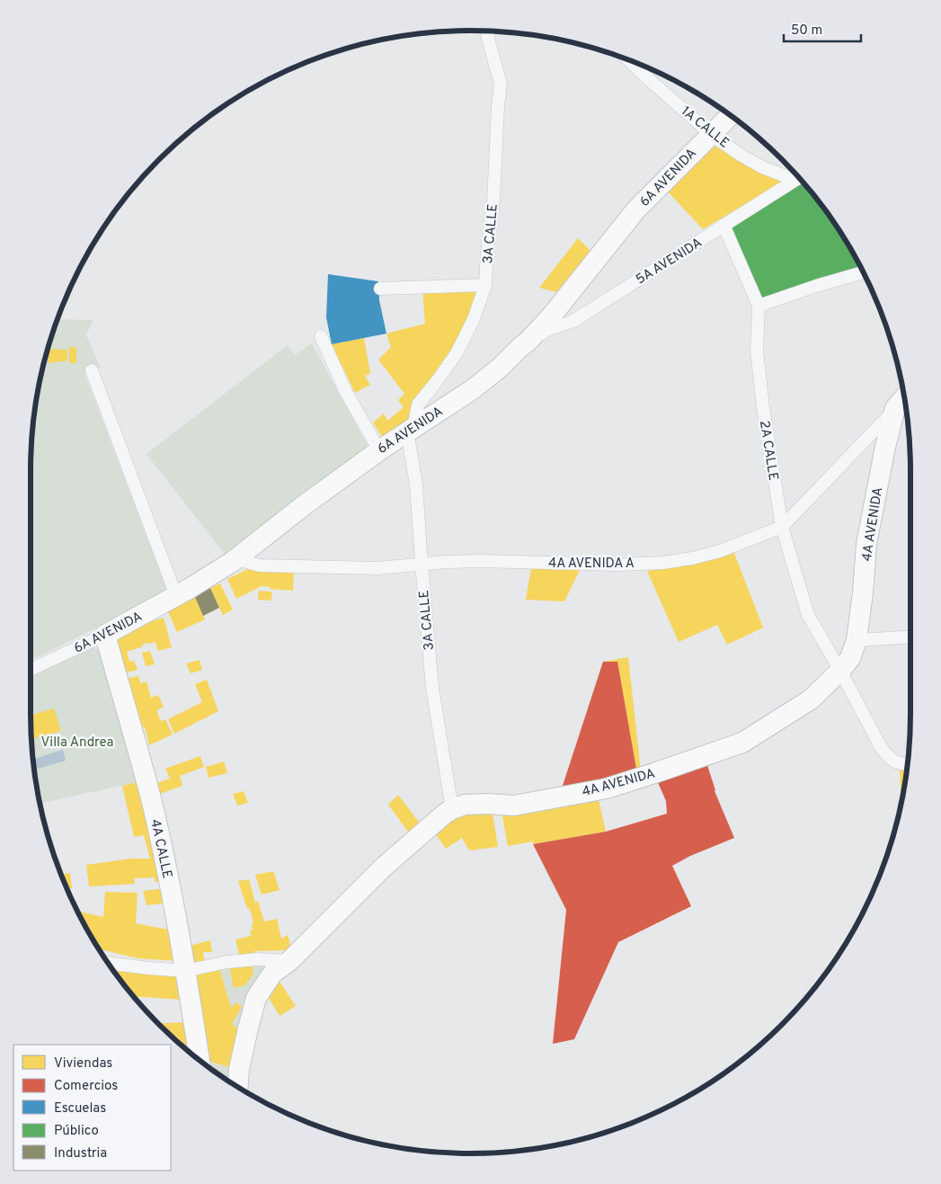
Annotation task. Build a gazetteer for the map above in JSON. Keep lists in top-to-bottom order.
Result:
{
  "streets": {
    "main road": ["6A AVENIDA", "4A AVENIDA", "4A CALLE"],
    "street": [
      "1A CALLE",
      "3A CALLE",
      "5A AVENIDA",
      "2A CALLE",
      "4A AVENIDA A"
    ]
  },
  "crossings": [
    ["1A CALLE", "6A AVENIDA"],
    ["6A AVENIDA", "3A CALLE"],
    ["6A AVENIDA", "5A AVENIDA"],
    ["6A AVENIDA", "4A AVENIDA A"],
    ["6A AVENIDA", "4A CALLE"],
    ["3A CALLE", "4A AVENIDA"],
    ["3A CALLE", "4A AVENIDA A"],
    ["5A AVENIDA", "2A CALLE"],
    ["2A CALLE", "4A AVENIDA"],
    ["2A CALLE", "4A AVENIDA A"],
    ["4A AVENIDA", "4A AVENIDA A"]
  ],
  "parks": ["Villa Andrea"],
  "legend": [
    "Viviendas",
    "Comercios",
    "Escuelas",
    "Público",
    "Industria"
  ],
  "scale_bar": "50 m"
}
